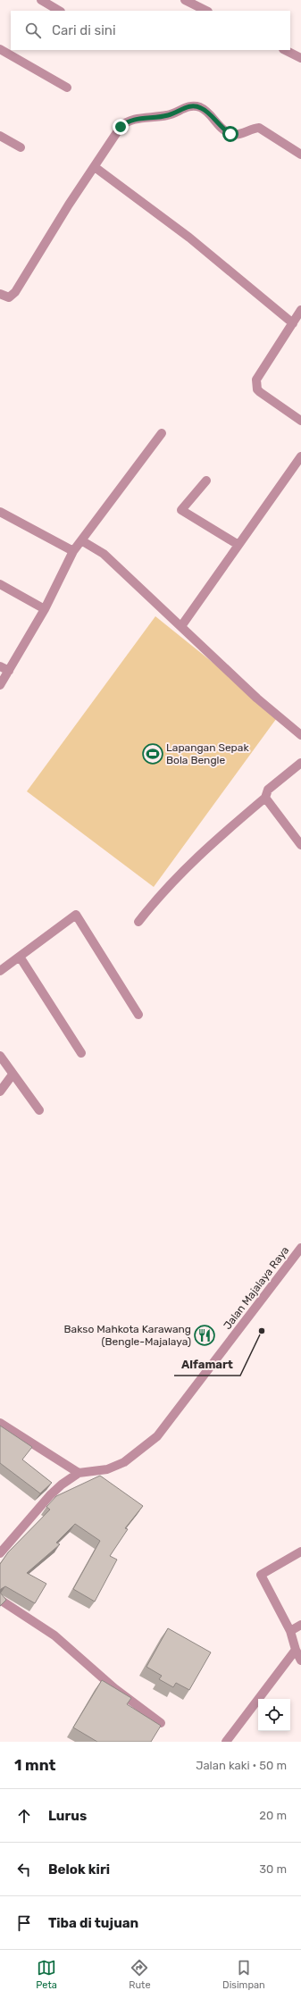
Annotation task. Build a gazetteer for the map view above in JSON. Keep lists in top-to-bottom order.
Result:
{
  "streets": {
    "street": ["Jalan Majalaya Raya"]
  },
  "places": {
    "sports": ["Lapangan Sepak Bola Bengle"],
    "other": ["Alfamart"],
    "restaurant": ["Bakso Mahkota Karawang (Bengle-Majalaya)"]
  },
  "page": {
    "search": "Cari di sini",
    "heading": ["1 mnt", "Jalan kaki · 50 m"],
    "list": [
      ["Lurus", "20 m"],
      ["Belok kiri", "30 m"],
      "Tiba di tujuan"
    ],
    "nav": ["Peta", "Rute", "Disimpan"]
  }
}
